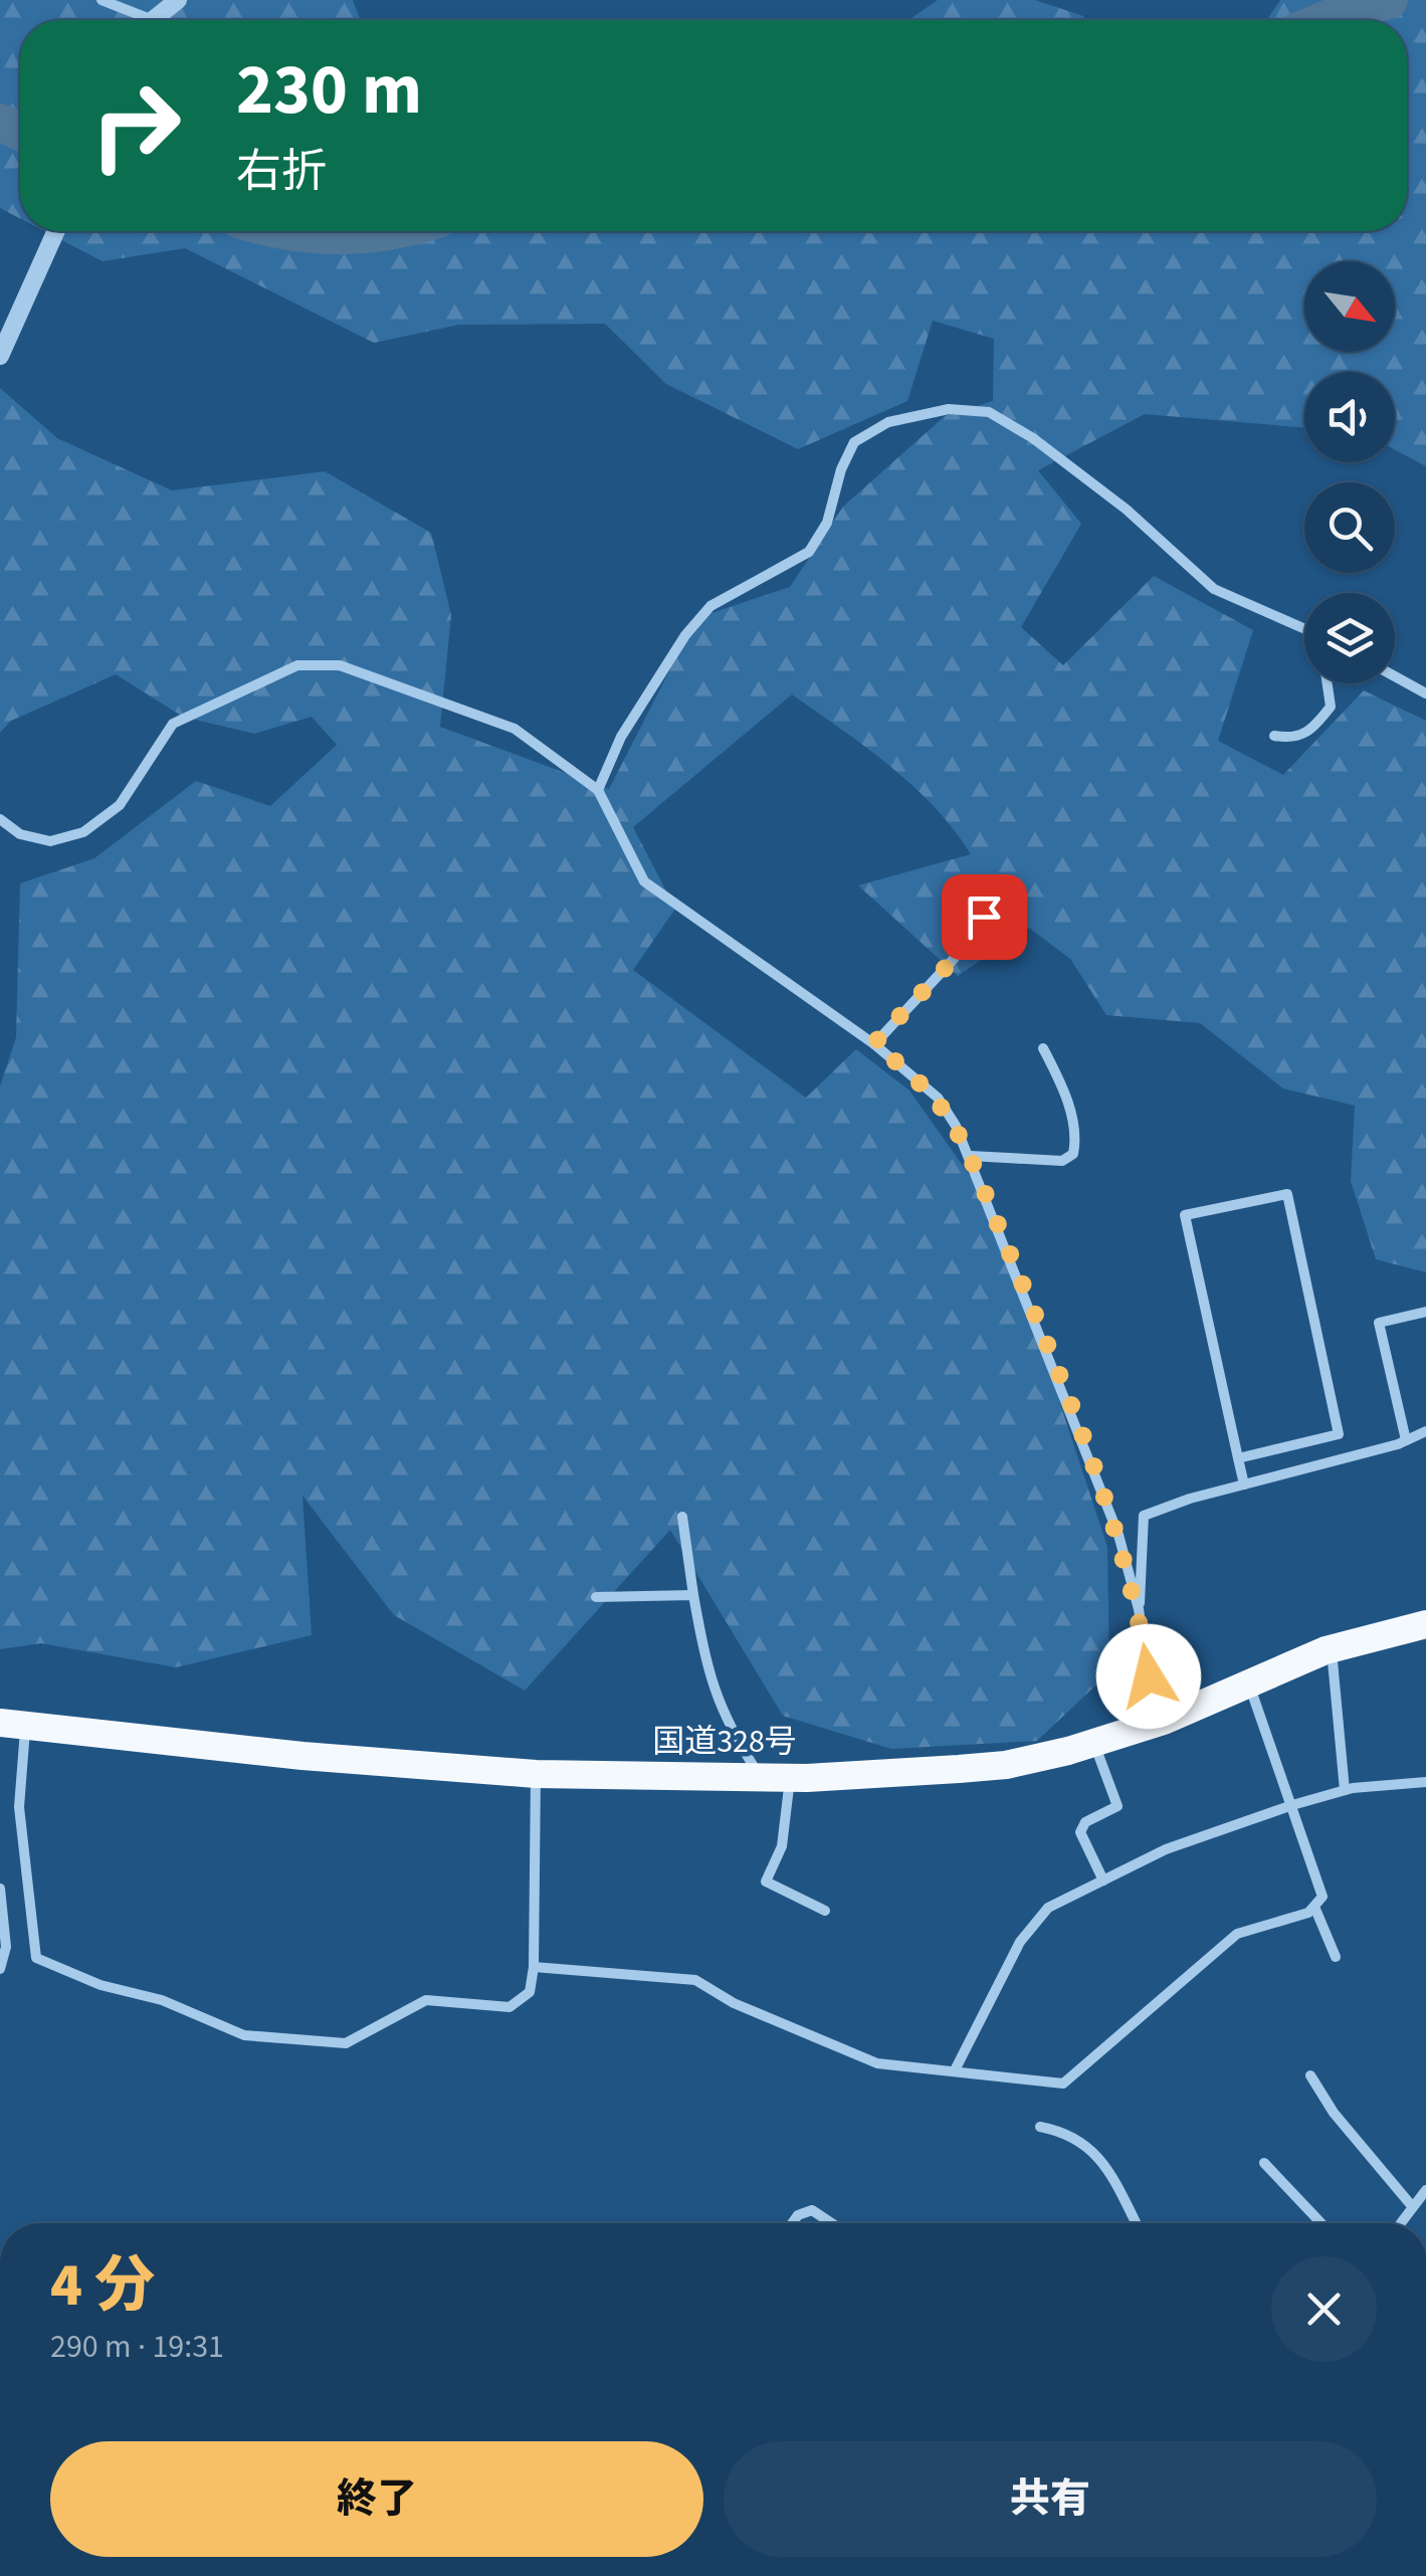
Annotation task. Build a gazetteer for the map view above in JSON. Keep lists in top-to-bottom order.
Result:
{
  "streets": {
    "highway": ["国道328号"]
  },
  "north": "bottom right",
  "page": {
    "turn": ["230 m", "右折"],
    "heading": ["4 分", "290 m · 19:31"],
    "buttons": ["終了", "共有"]
  }
}
